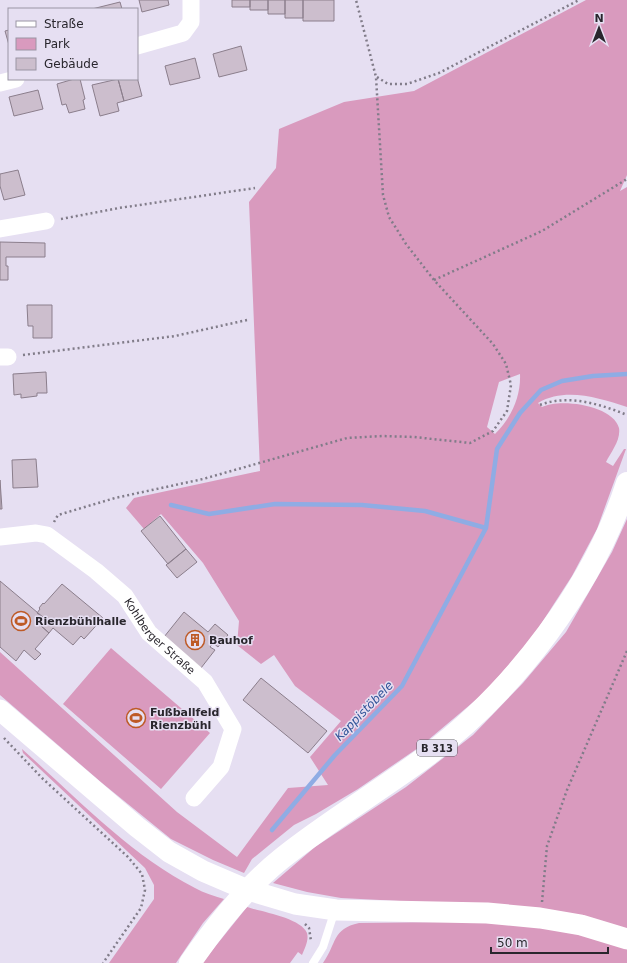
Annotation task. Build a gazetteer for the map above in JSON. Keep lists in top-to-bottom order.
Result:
{
  "streets": {
    "main road": ["B 313"],
    "street": ["Kohlberger Straße"]
  },
  "water": ["Kappistöbele"],
  "places": {
    "sports": ["Rienzbühlhalle", "Fußballfeld Rienzbühl"],
    "building": ["Bauhof"]
  },
  "legend": ["Straße", "Park", "Gebäude"],
  "scale_bar": "50 m",
  "north": "top"
}
